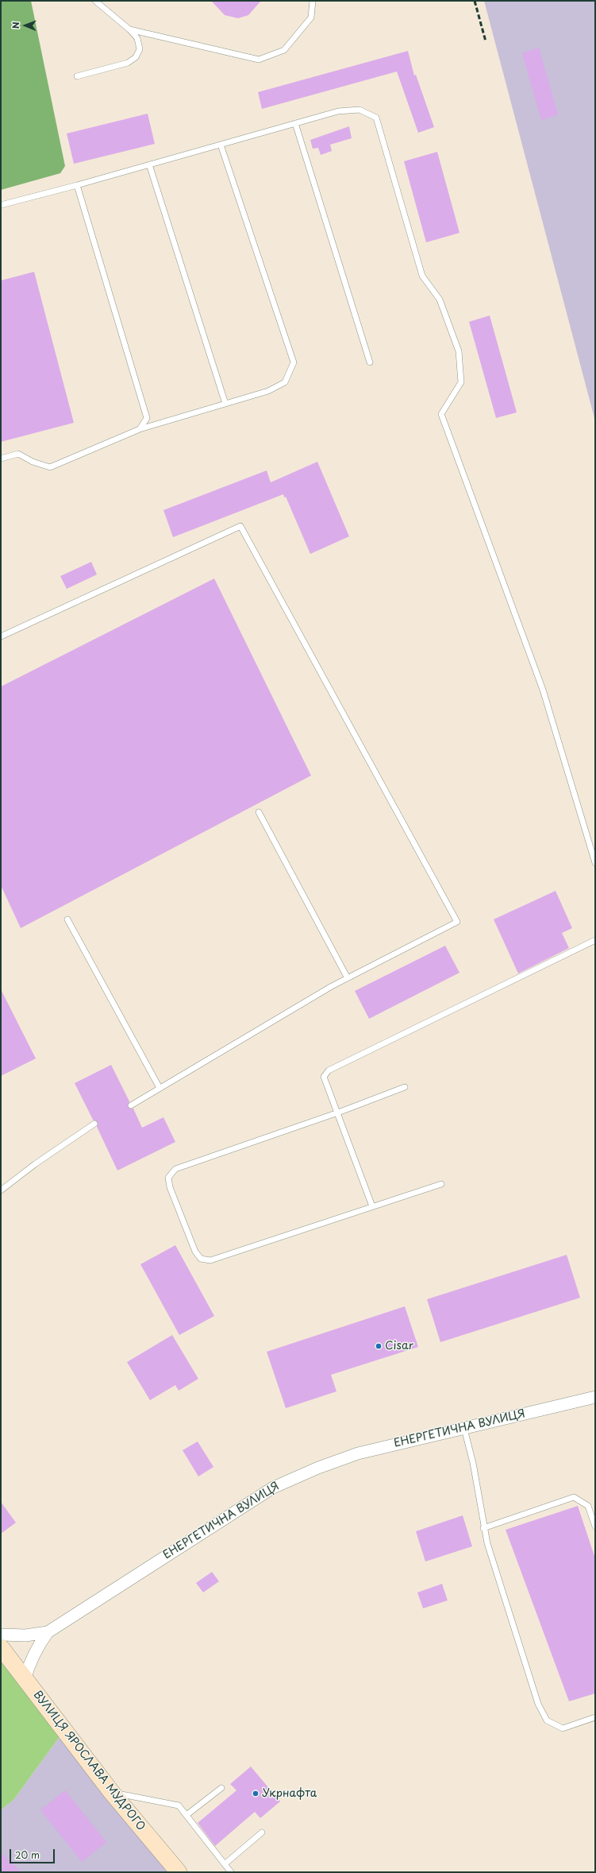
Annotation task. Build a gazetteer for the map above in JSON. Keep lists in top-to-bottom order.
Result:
{
  "streets": {
    "main road": ["ВУЛИЦЯ ЯРОСЛАВА МУДРОГО"],
    "street": ["ЕНЕРГЕТИЧНА ВУЛИЦЯ"]
  },
  "crossings": [
    ["ЕНЕРГЕТИЧНА ВУЛИЦЯ", "ВУЛИЦЯ ЯРОСЛАВА МУДРОГО"]
  ],
  "places": ["Cisar", "Укрнафта"],
  "scale_bar": "20 m",
  "north": "left"
}
